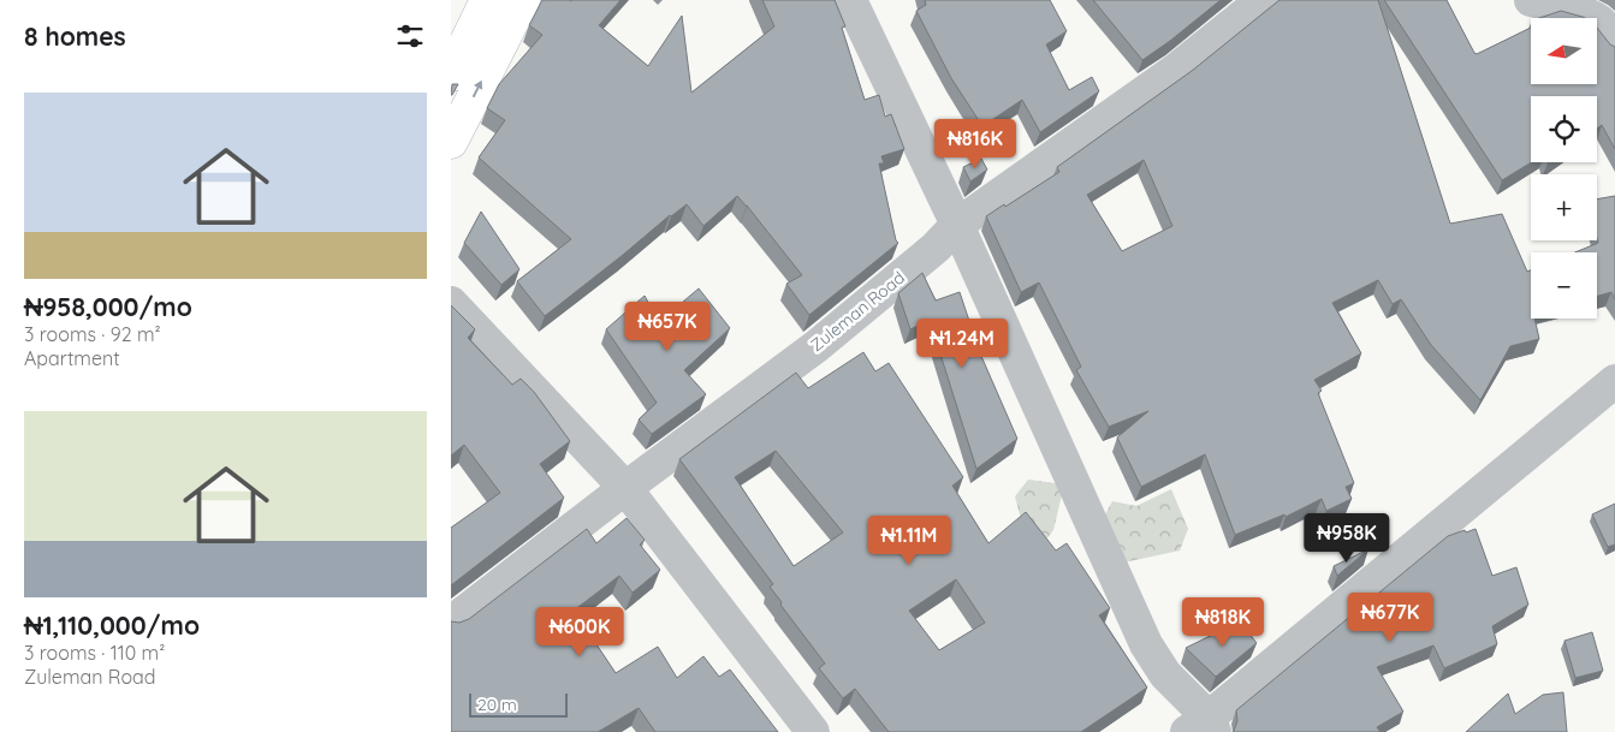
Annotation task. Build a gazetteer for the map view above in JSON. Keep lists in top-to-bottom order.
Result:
{
  "streets": {
    "street": ["Zuleman Road"]
  },
  "scale_bar": "20 m",
  "north": "left",
  "page": {
    "heading": "8 homes",
    "map_buttons": ["+", "−"],
    "list": [
      {
        "name": "₦958,000/mo",
        "note": "3 rooms · 92 m² · Apartment"
      },
      {
        "name": "₦1,110,000/mo",
        "note": "3 rooms · 110 m² · Zuleman Road"
      }
    ],
    "price": [
      "₦816K",
      "₦657K",
      "₦1.24M",
      "₦958K",
      "₦1.11M",
      "₦677K",
      "₦818K",
      "₦600K"
    ],
    "scale": "20 m"
  }
}
